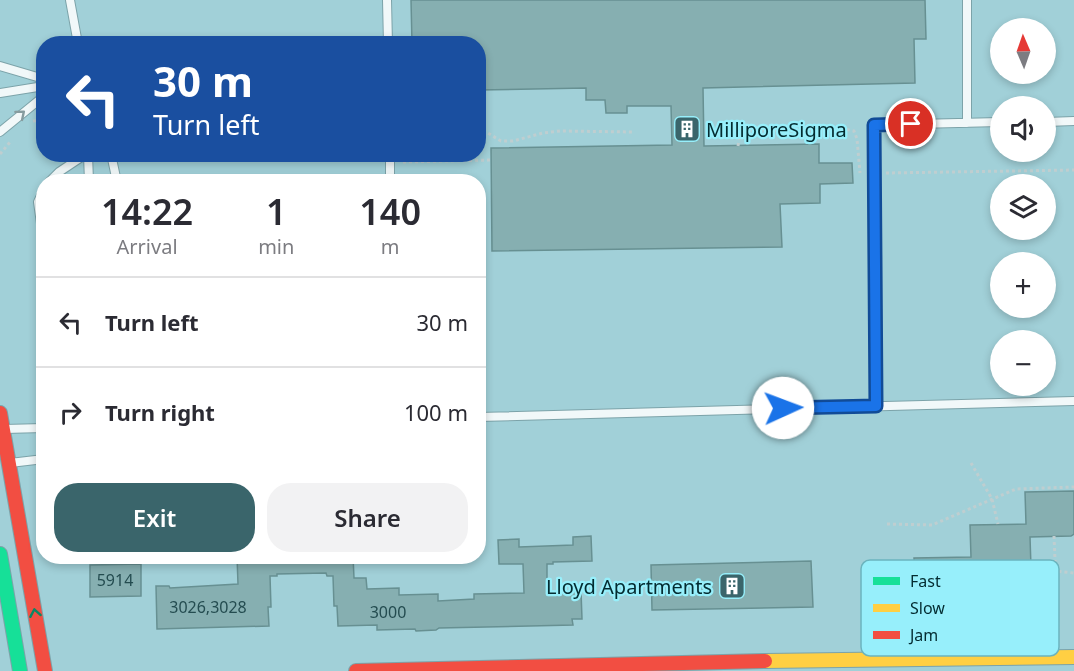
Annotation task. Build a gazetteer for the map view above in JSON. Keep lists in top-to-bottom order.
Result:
{
  "places": {
    "building": ["MilliporeSigma", "Lloyd Apartments"]
  },
  "house_numbers": ["5914", "3026,3028", "3000"],
  "legend": ["Fast", "Slow", "Jam"],
  "north": "top",
  "page": {
    "map_buttons": ["+", "−"],
    "turn": ["30 m", "Turn left"],
    "eta": [
      "14:22",
      "Arrival",
      "1",
      "min",
      "140",
      "m"
    ],
    "list": [
      {
        "name": "Turn left",
        "value": "30 m"
      },
      {
        "name": "Turn right",
        "value": "100 m"
      }
    ],
    "buttons": ["Exit", "Share"]
  }
}
